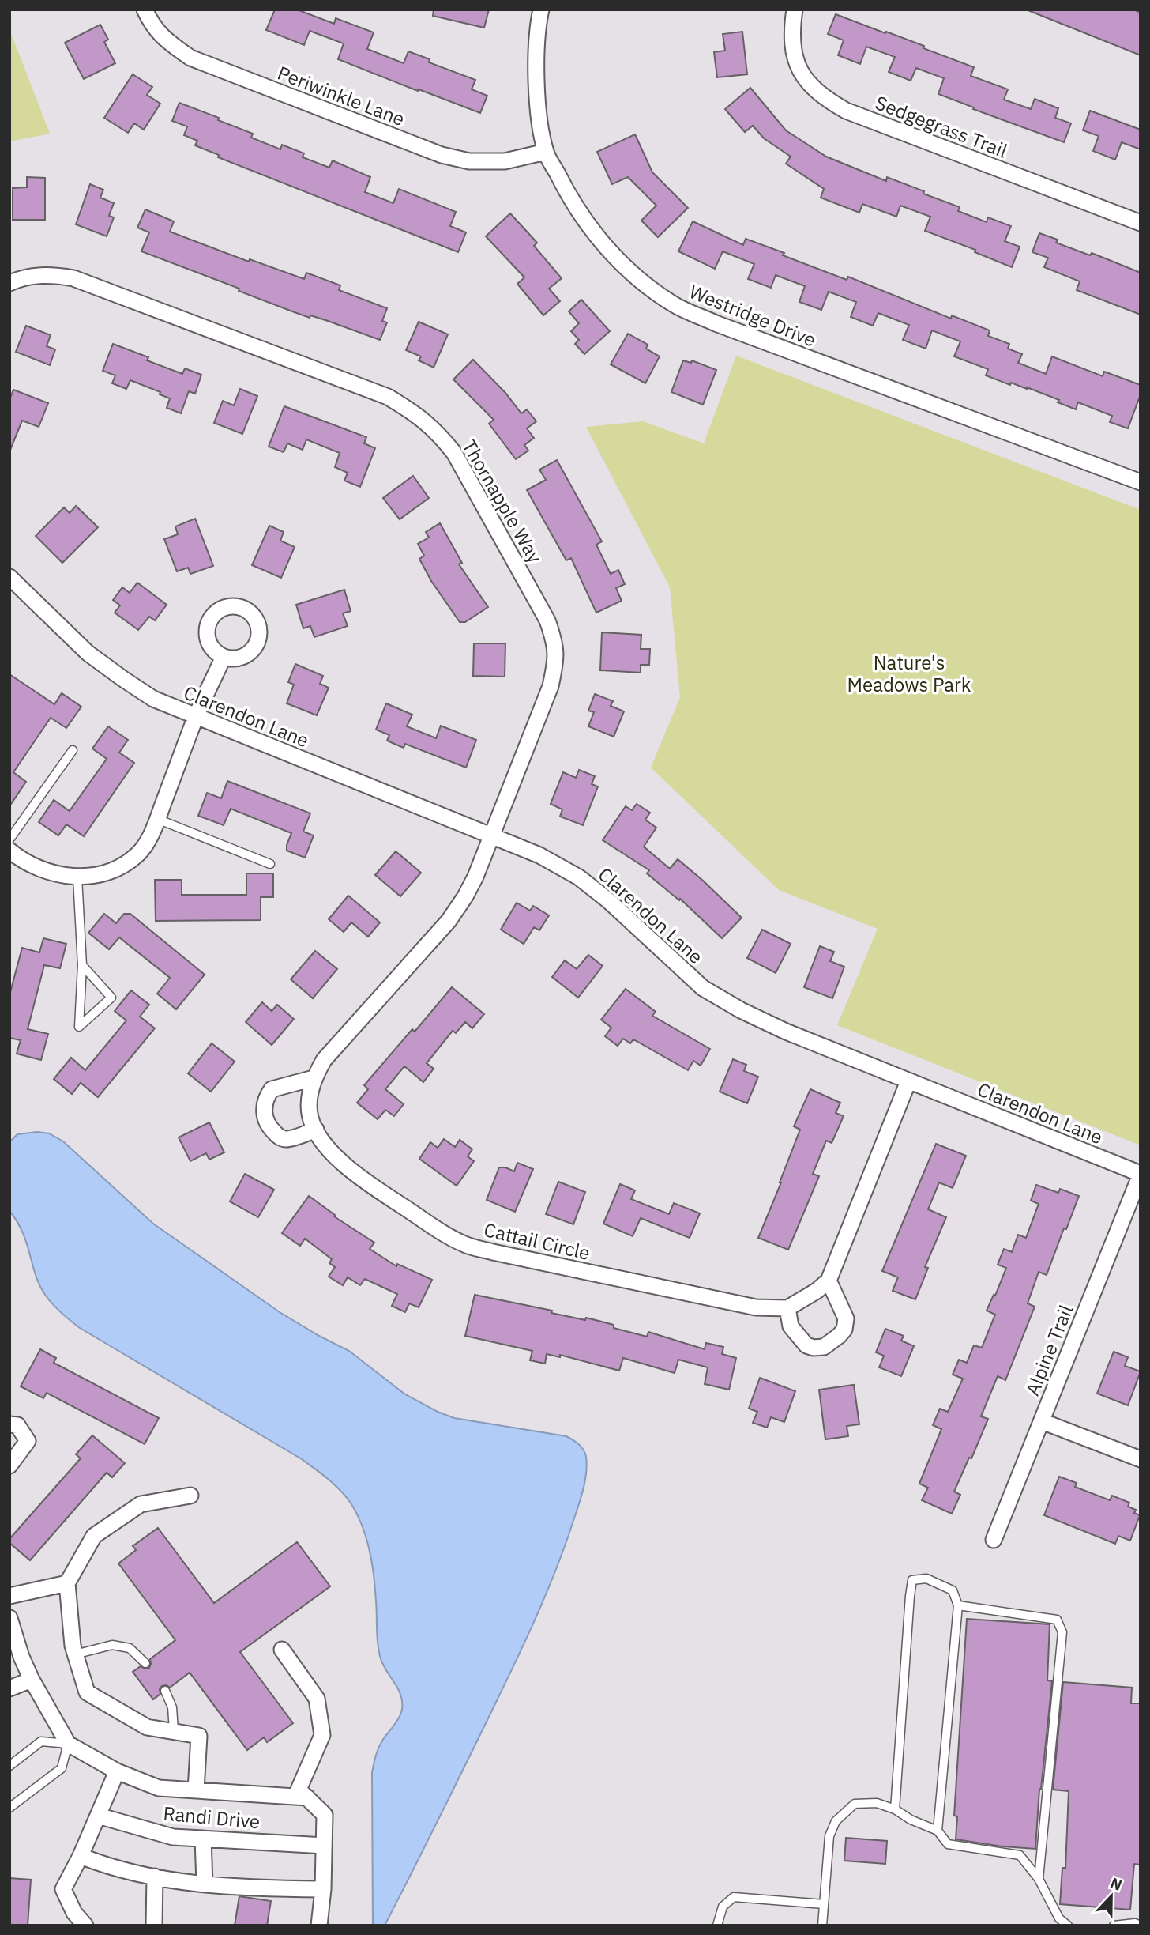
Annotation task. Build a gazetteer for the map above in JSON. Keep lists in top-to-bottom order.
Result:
{
  "streets": {
    "street": [
      "Periwinkle Lane",
      "Sedgegrass Trail",
      "Westridge Drive",
      "Thornapple Way",
      "Clarendon Lane",
      "Cattail Circle",
      "Alpine Trail",
      "Randi Drive"
    ]
  },
  "crossings": [
    ["Periwinkle Lane", "Westridge Drive"],
    ["Thornapple Way", "Clarendon Lane"],
    ["Thornapple Way", "Cattail Circle"],
    ["Clarendon Lane", "Cattail Circle"],
    ["Clarendon Lane", "Alpine Trail"]
  ],
  "parks": ["Nature's Meadows Park"],
  "north": "top"
}
